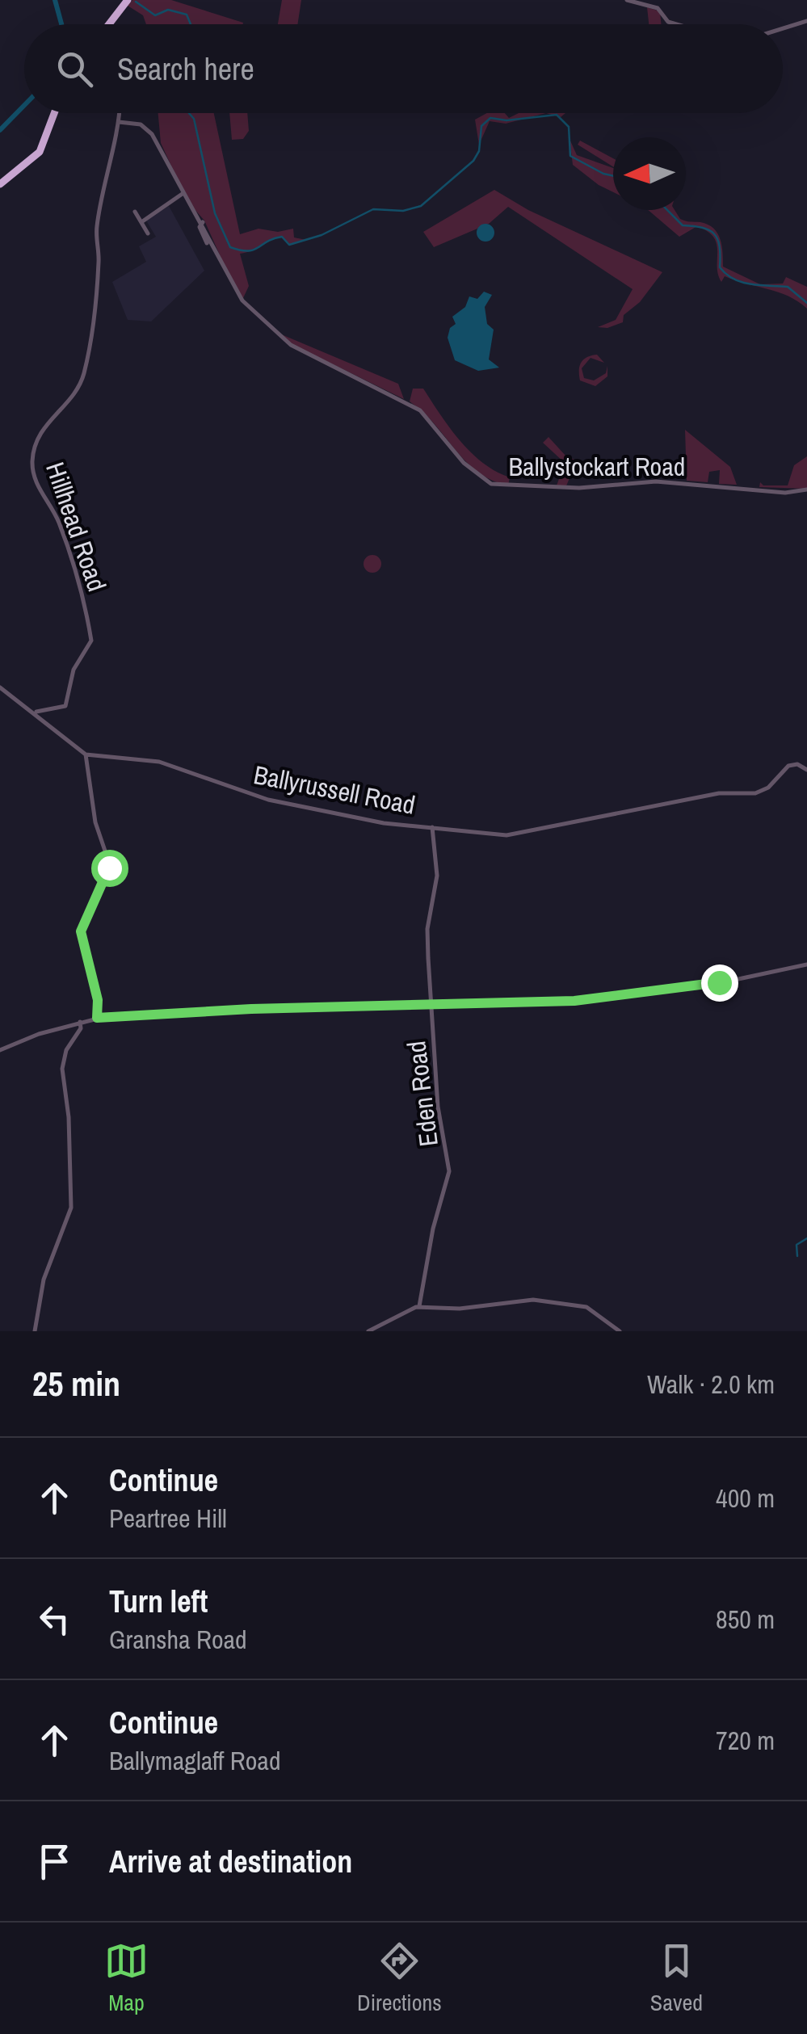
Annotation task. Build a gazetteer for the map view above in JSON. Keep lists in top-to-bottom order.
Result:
{
  "streets": {
    "street": [
      "Ballystockart Road",
      "Hillhead Road",
      "Ballyrussell Road",
      "Eden Road"
    ]
  },
  "crossings": [
    ["Ballystockart Road", "Hillhead Road"],
    ["Ballyrussell Road", "Eden Road"]
  ],
  "north": "left",
  "page": {
    "search": "Search here",
    "heading": ["25 min", "Walk · 2.0 km"],
    "list": [
      ["Continue", "Peartree Hill", "400 m"],
      ["Turn left", "Gransha Road", "850 m"],
      ["Continue", "Ballymaglaff Road", "720 m"],
      "Arrive at destination"
    ],
    "nav": ["Map", "Directions", "Saved"]
  }
}
